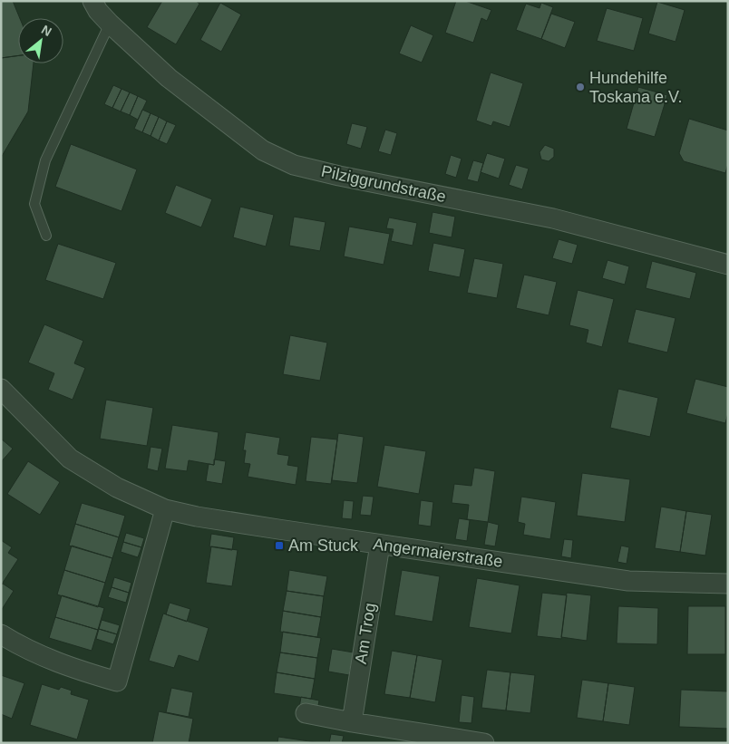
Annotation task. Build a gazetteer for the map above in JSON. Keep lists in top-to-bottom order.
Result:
{
  "streets": {
    "street": ["Pilziggrundstraße", "Angermaierstraße", "Am Trog"]
  },
  "crossings": [
    ["Angermaierstraße", "Am Trog"]
  ],
  "places": {
    "other": ["Hundehilfe Toskana e.V."],
    "transit": ["Am Stuck"]
  },
  "north": "top right"
}
